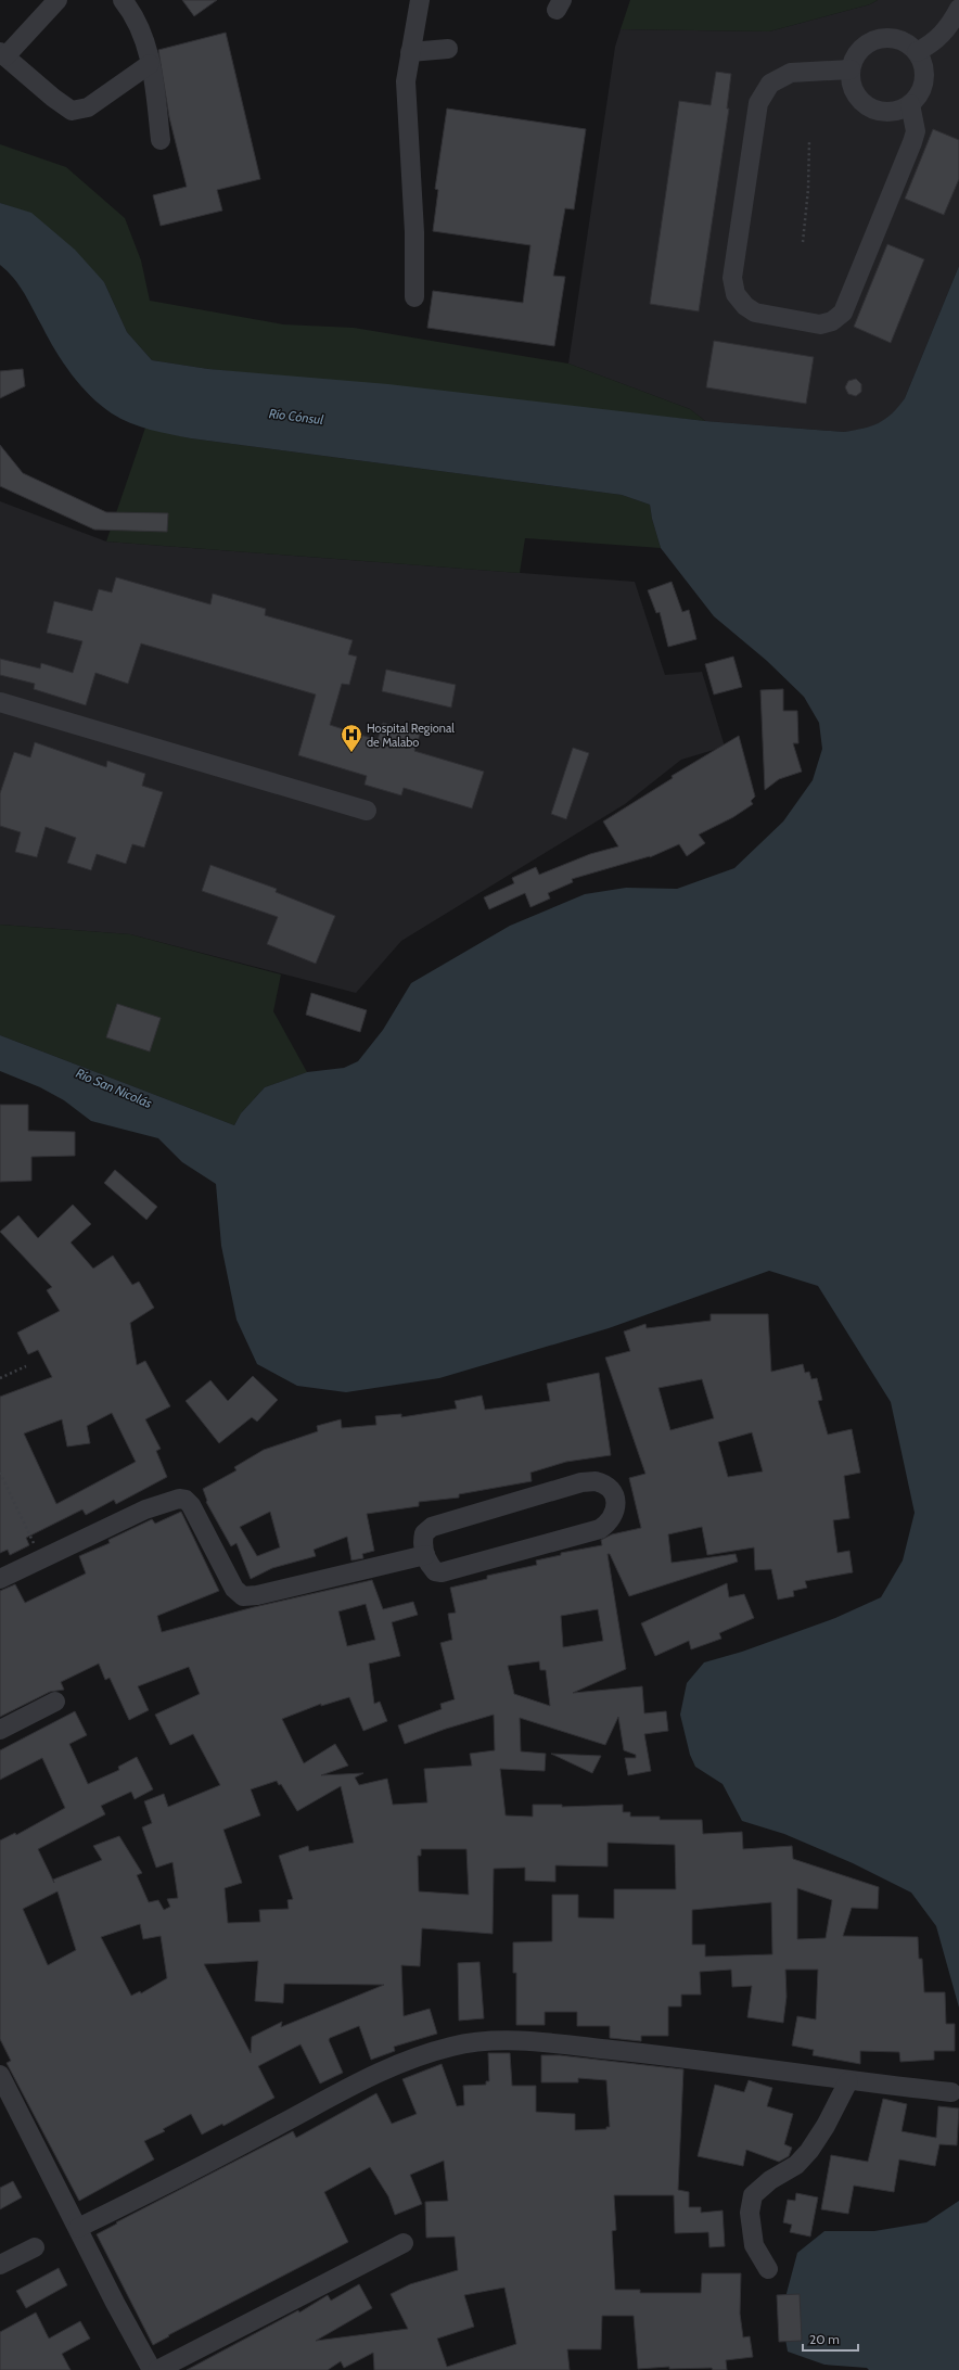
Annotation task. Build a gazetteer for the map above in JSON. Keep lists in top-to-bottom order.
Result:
{
  "water": ["Río Cónsul", "Río San Nicolás"],
  "places": {
    "hospital": ["Hospital Regional de Malabo"]
  },
  "scale_bar": "20 m"
}
